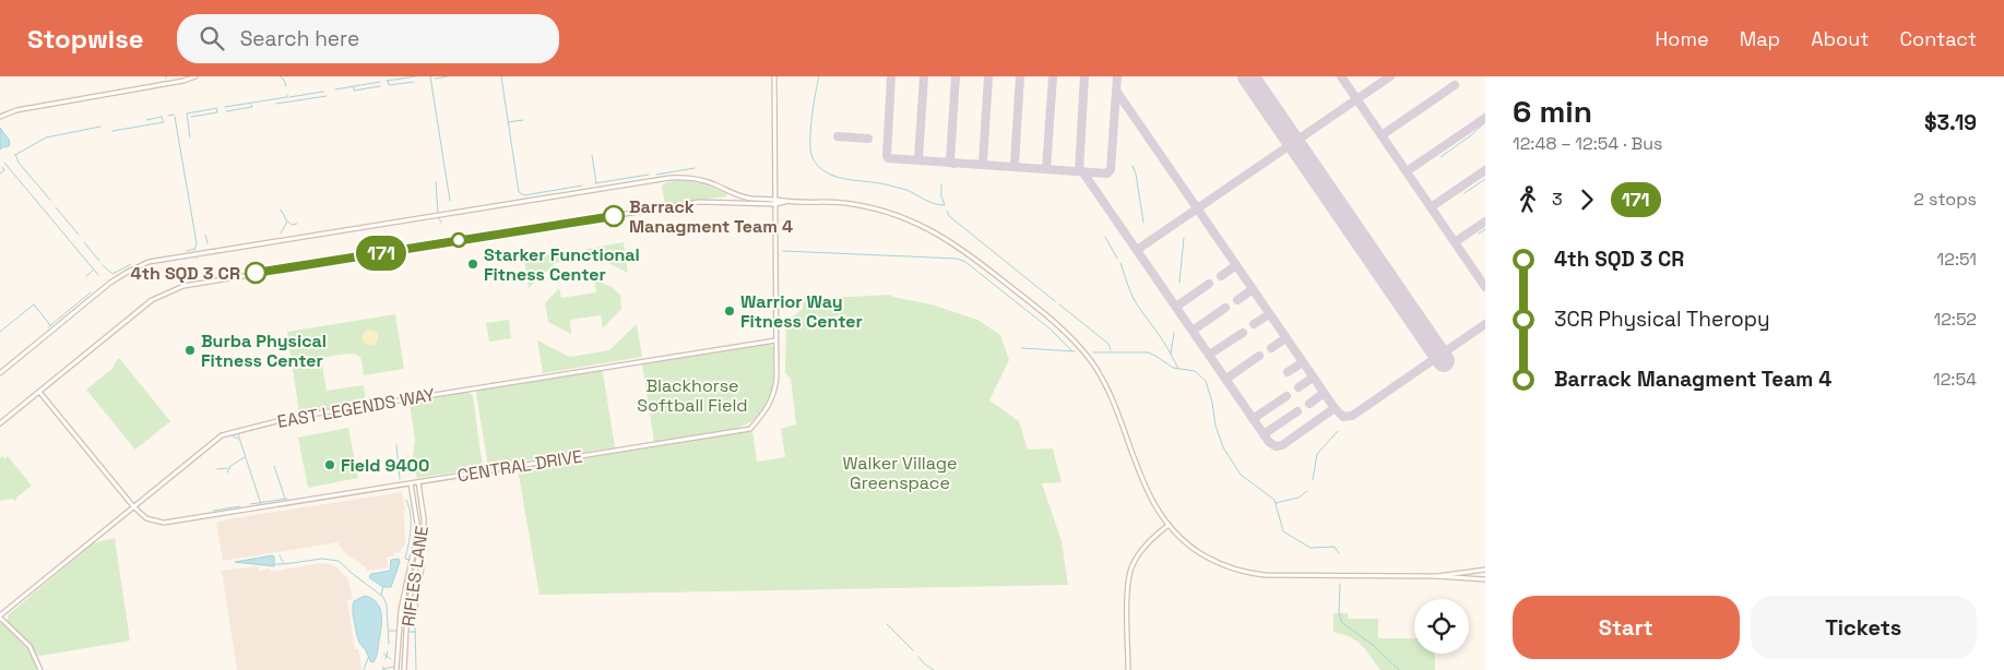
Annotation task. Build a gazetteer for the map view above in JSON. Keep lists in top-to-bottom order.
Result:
{
  "streets": {
    "street": ["EAST LEGENDS WAY", "CENTRAL DRIVE", "RIFLES LANE"]
  },
  "crossings": [
    ["EAST LEGENDS WAY", "CENTRAL DRIVE"],
    ["CENTRAL DRIVE", "RIFLES LANE"]
  ],
  "parks": ["Blackhorse Softball Field", "Walker Village Greenspace"],
  "places": [
    "Barrack Managment Team 4",
    "Starker Functional Fitness Center",
    "4th SQD 3 CR",
    "Warrior Way Fitness Center",
    "Burba Physical Fitness Center",
    "Field 9400"
  ],
  "lines": ["bus line 171"],
  "page": {
    "header": "Stopwise",
    "search": "Search here",
    "nav": [
      "Home",
      "Map",
      "About",
      "Contact"
    ],
    "on_map": "171",
    "heading": ["6 min", "12:48 – 12:54 · Bus", "$3.19"],
    "legs": ["3", "171", "2 stops"],
    "list": [
      {
        "name": "4th SQD 3 CR",
        "value": "12:51"
      },
      {
        "name": "3CR Physical Theropy",
        "value": "12:52"
      },
      {
        "name": "Barrack Managment Team 4",
        "value": "12:54"
      }
    ],
    "buttons": ["Start", "Tickets"]
  }
}
